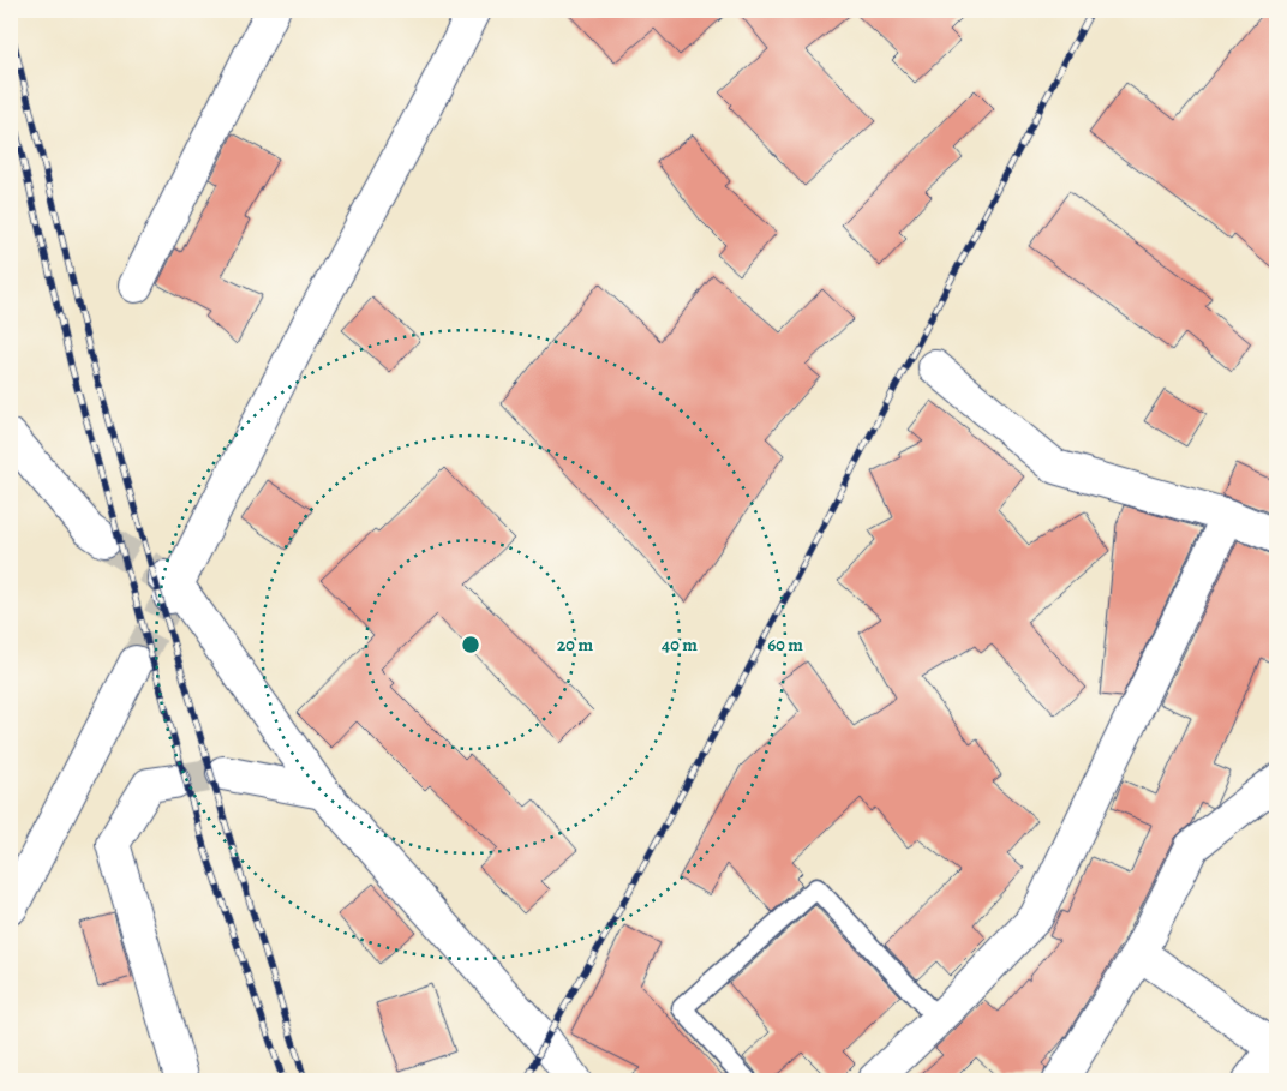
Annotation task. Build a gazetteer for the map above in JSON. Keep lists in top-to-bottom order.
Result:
{
  "rings": ["20 m", "40 m", "60 m"]
}
